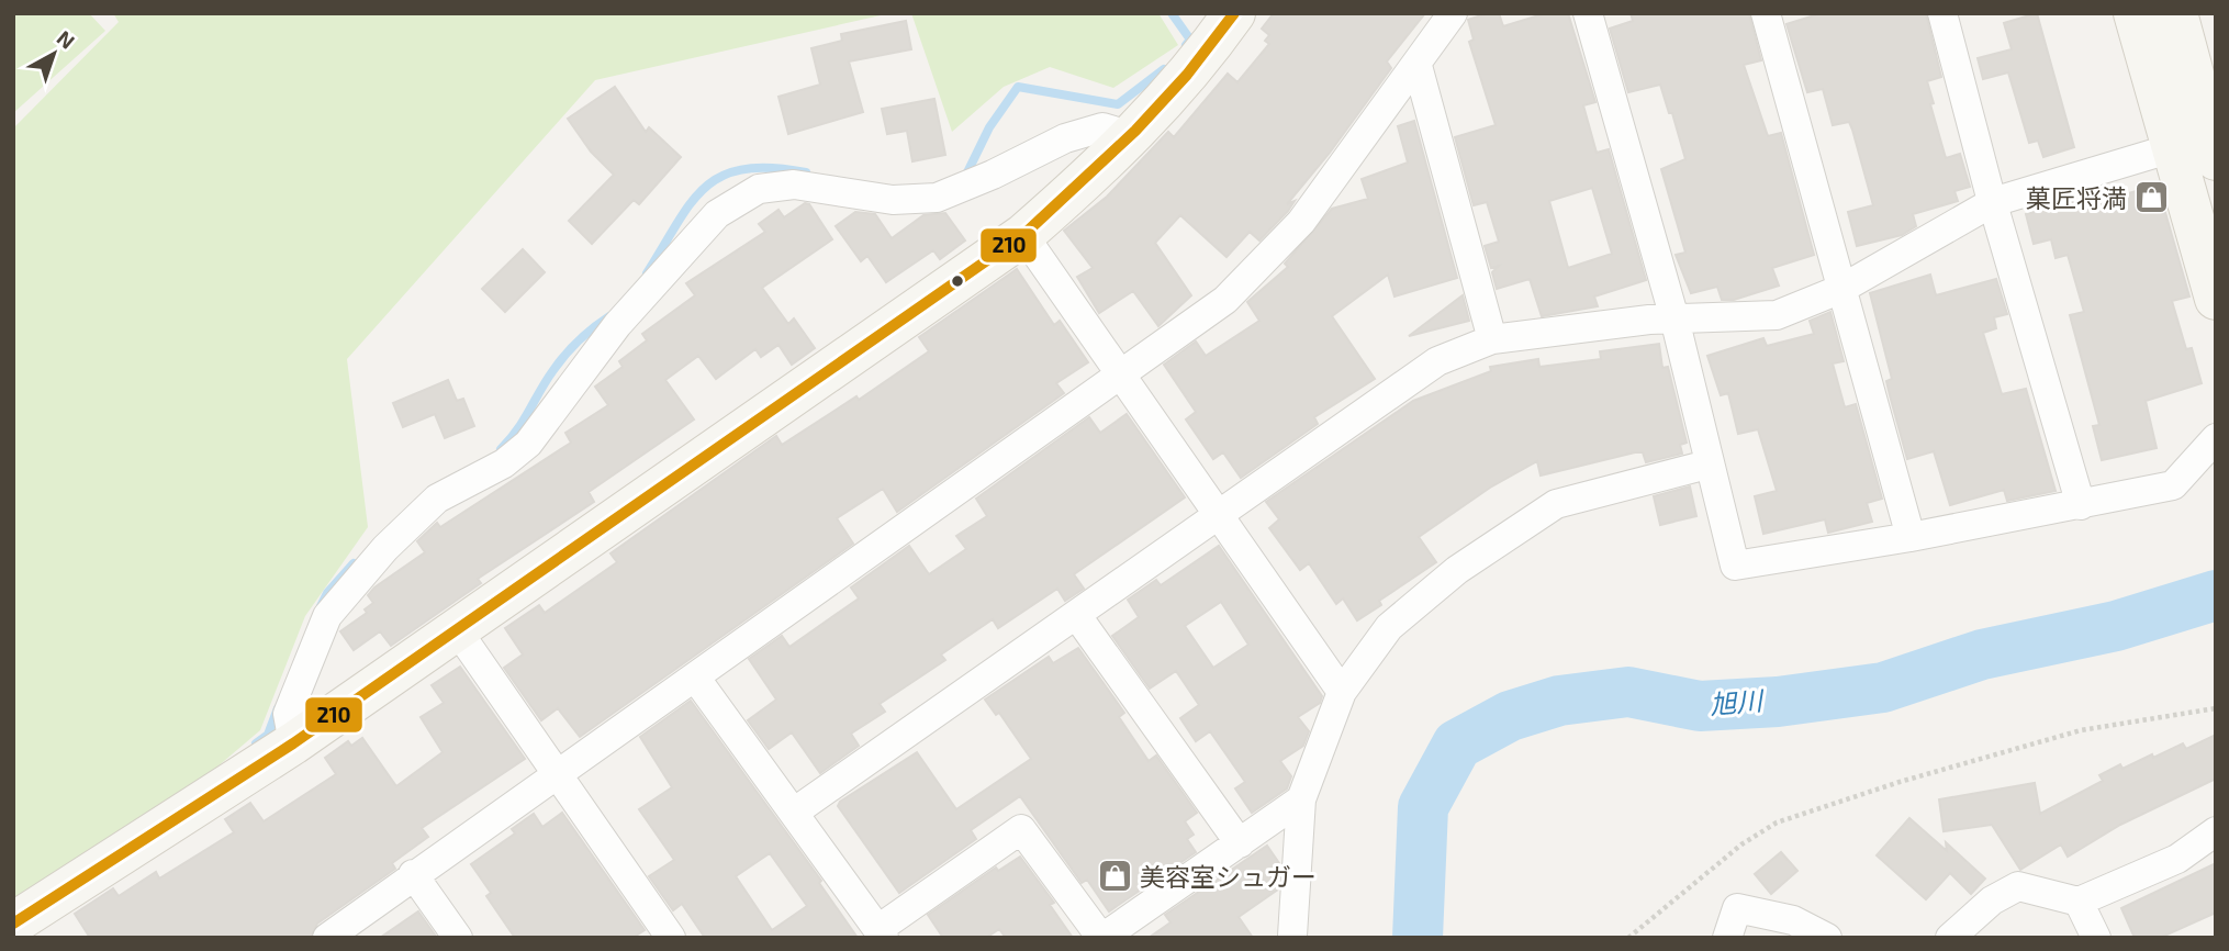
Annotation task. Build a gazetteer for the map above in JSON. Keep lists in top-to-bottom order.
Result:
{
  "water": ["旭川"],
  "places": {
    "shop": ["菓匠将満", "美容室シュガー"]
  },
  "lines": ["transit line 210"],
  "north": "top right"
}
